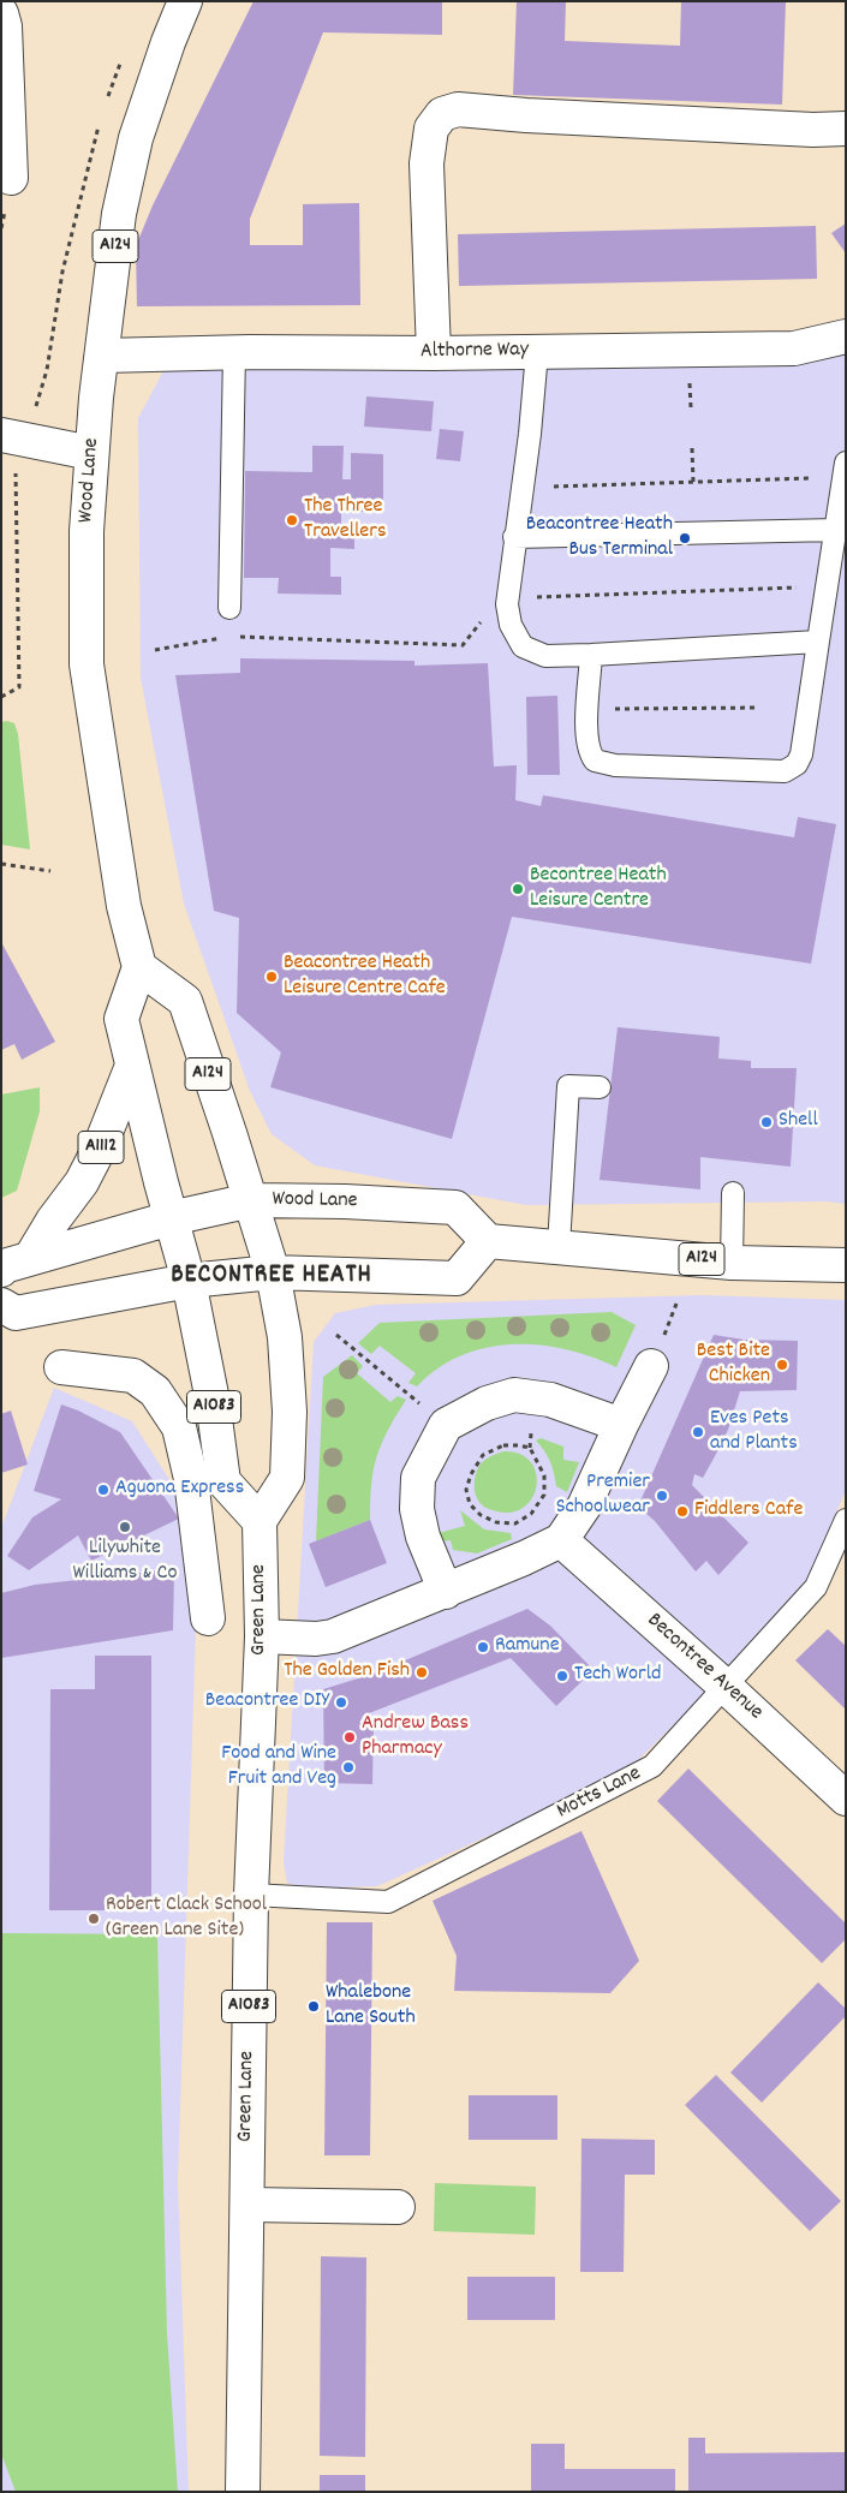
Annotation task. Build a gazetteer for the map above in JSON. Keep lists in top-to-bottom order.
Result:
{
  "streets": {
    "main road": [
      "A124",
      "Althorne Way",
      "Wood Lane",
      "A1112",
      "A1083",
      "Green Lane",
      "Becontree Avenue"
    ],
    "lane": ["Motts Lane"]
  },
  "crossings": [
    ["A124", "Wood Lane"],
    ["Althorne Way", "Wood Lane"],
    ["A1083", "Green Lane"],
    ["Green Lane", "Motts Lane"],
    ["Becontree Avenue", "Motts Lane"]
  ],
  "districts": ["BECONTREE HEATH"],
  "places": [
    "The Three Travellers",
    "Beacontree Heath Bus Terminal",
    "Becontree Heath Leisure Centre",
    "Beacontree Heath Leisure Centre Cafe",
    "Shell",
    "Best Bite Chicken",
    "Eves Pets and Plants",
    "Aguona Express",
    "Premier Schoolwear",
    "Fiddlers Cafe",
    "Lilywhite Williams & Co",
    "Ramune",
    "The Golden Fish",
    "Tech World",
    "Beacontree DIY",
    "Andrew Bass Pharmacy",
    "Food and Wine Fruit and Veg",
    "Robert Clack School (Green Lane Site)",
    "Whalebone Lane South"
  ]
}
